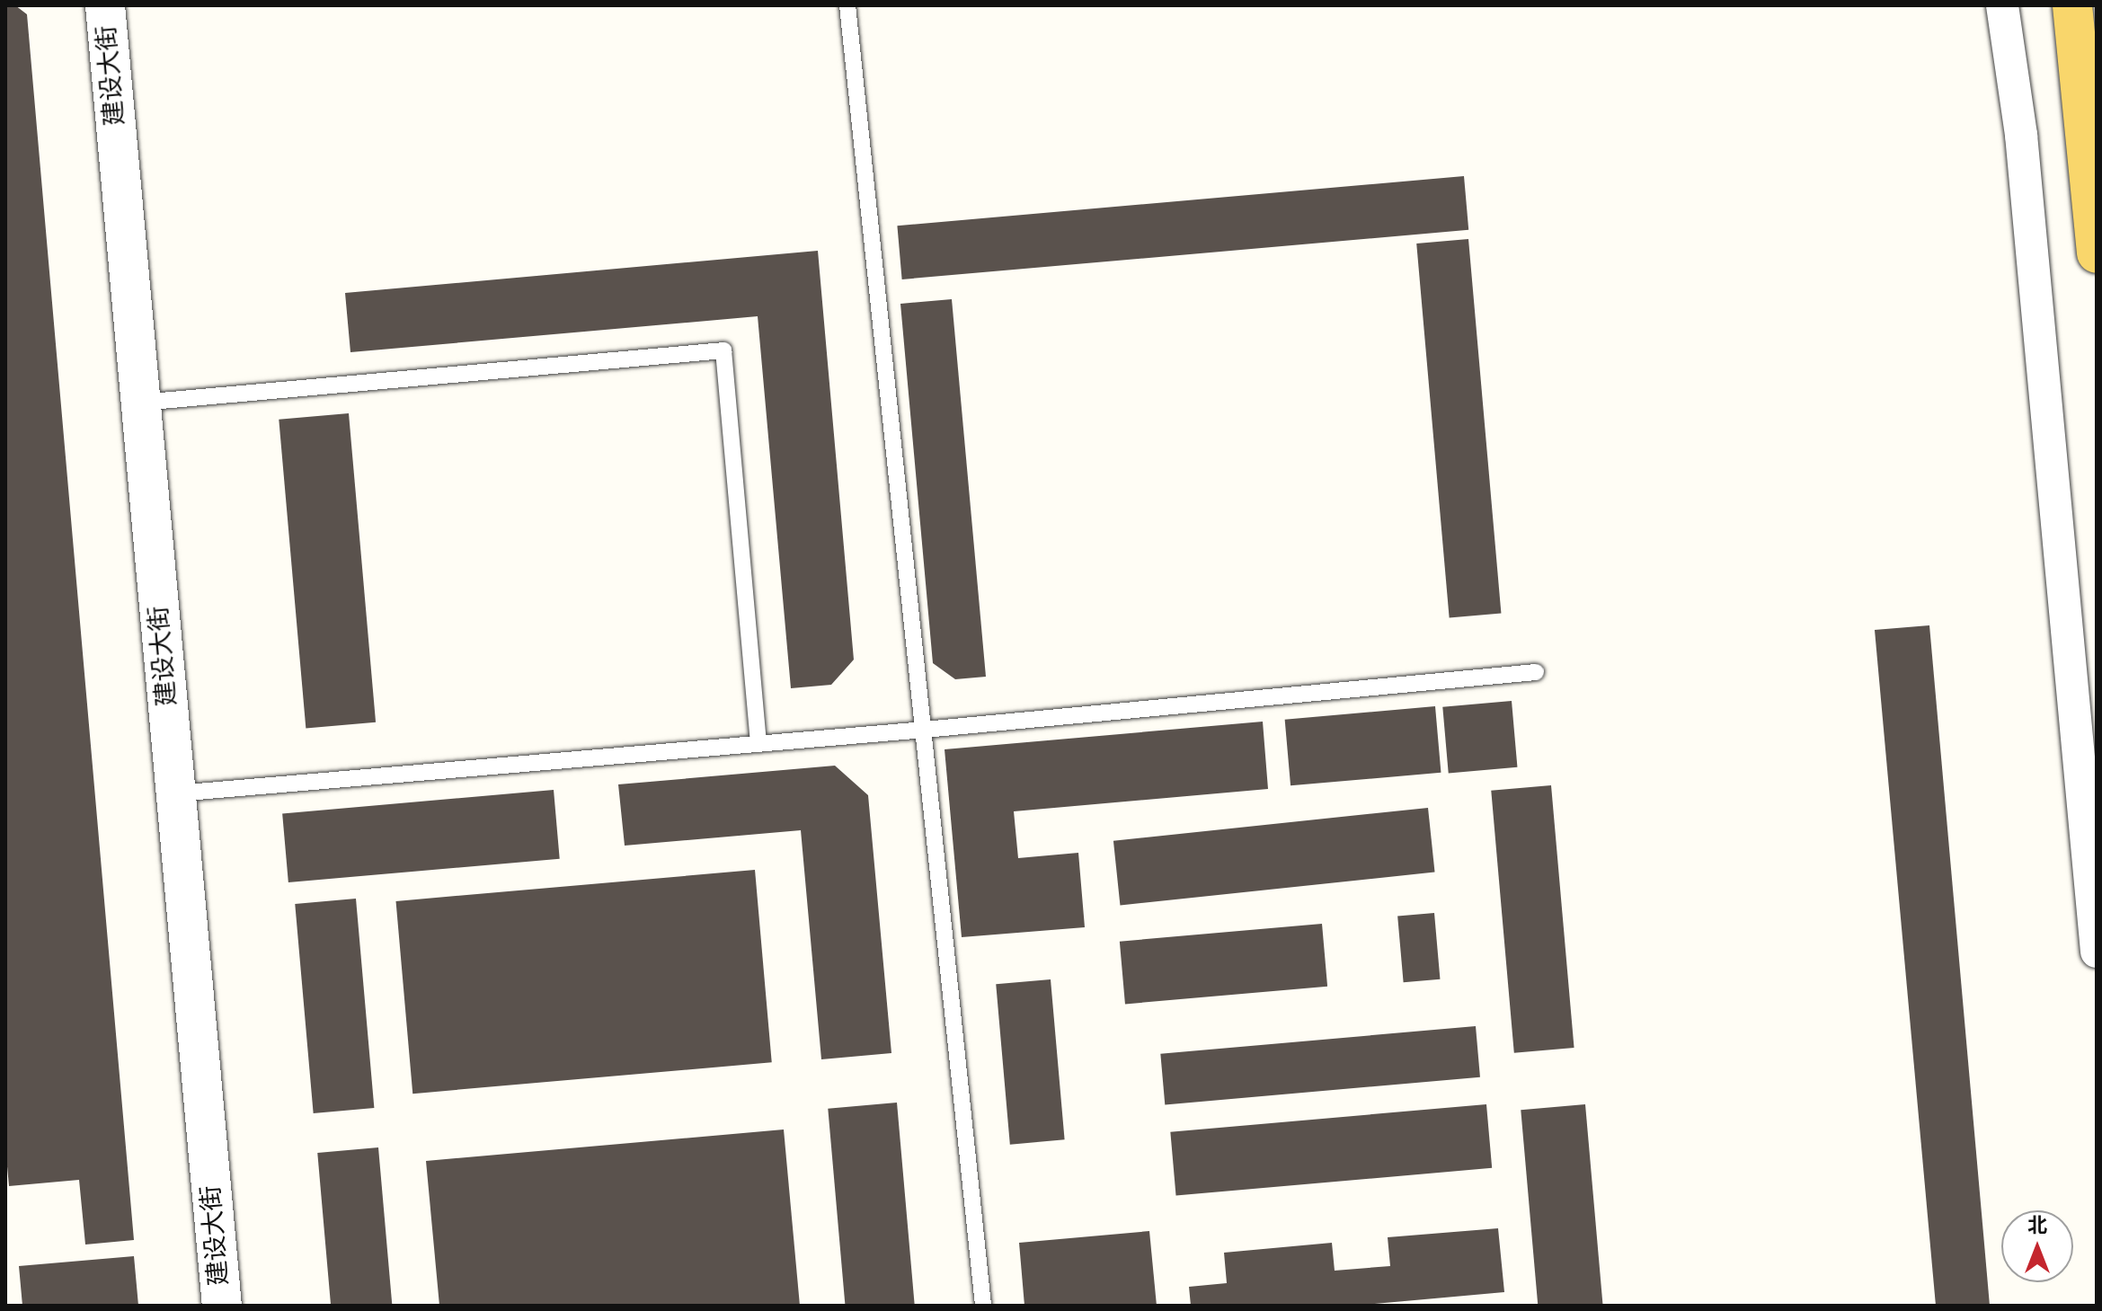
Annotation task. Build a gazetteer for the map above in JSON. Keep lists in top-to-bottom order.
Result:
{
  "streets": {
    "street": ["建设大街"]
  },
  "north": "top"
}
